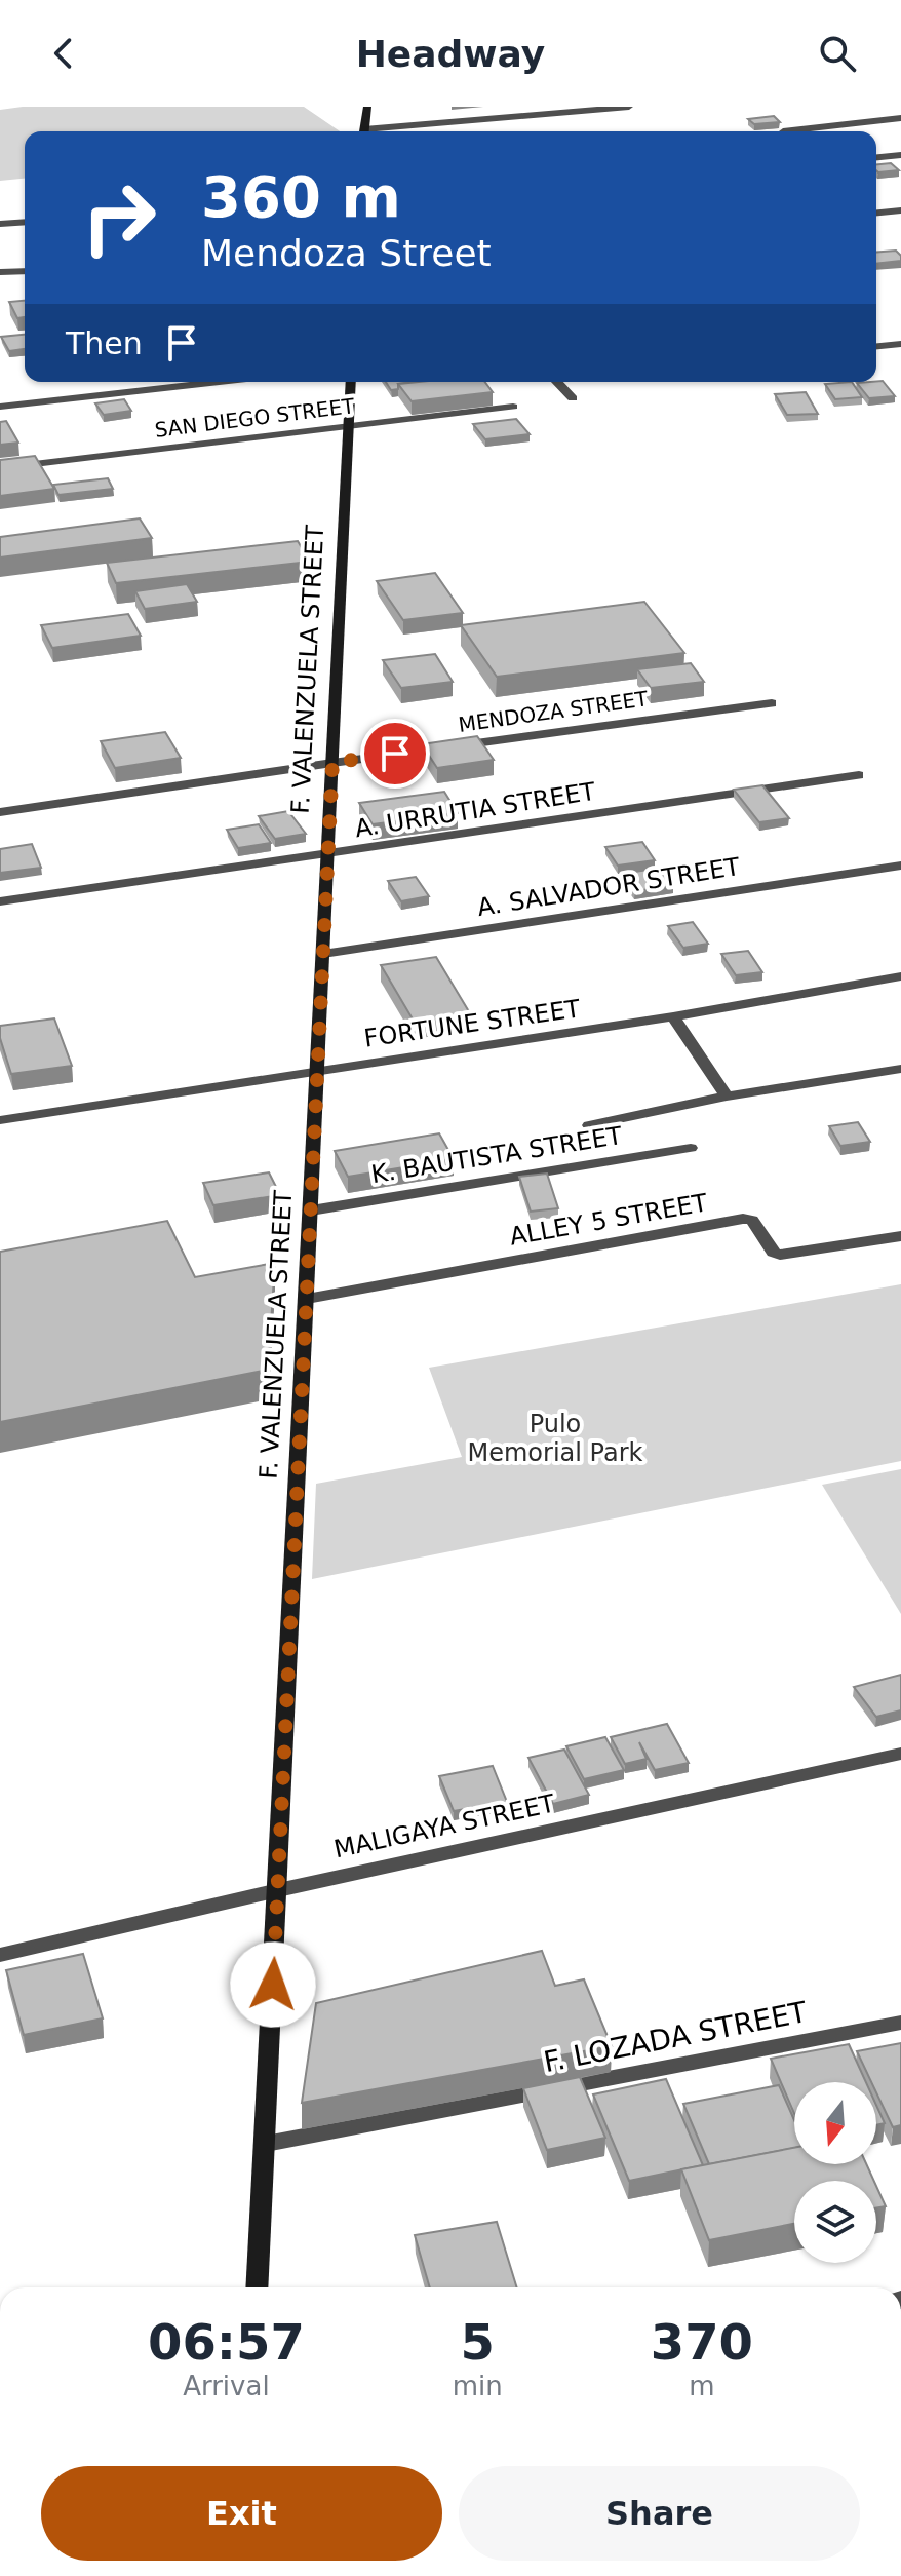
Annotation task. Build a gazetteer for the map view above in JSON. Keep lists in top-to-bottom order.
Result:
{
  "streets": {
    "street": [
      "SAN DIEGO STREET",
      "F. VALENZUELA STREET",
      "MENDOZA STREET",
      "A. URRUTIA STREET",
      "A. SALVADOR STREET",
      "FORTUNE STREET",
      "K. BAUTISTA STREET",
      "ALLEY 5 STREET",
      "MALIGAYA STREET",
      "F. LOZADA STREET"
    ]
  },
  "crossings": [
    ["SAN DIEGO STREET", "F. VALENZUELA STREET"],
    ["F. VALENZUELA STREET", "MENDOZA STREET"],
    ["F. VALENZUELA STREET", "A. URRUTIA STREET"],
    ["F. VALENZUELA STREET", "A. SALVADOR STREET"],
    ["F. VALENZUELA STREET", "FORTUNE STREET"],
    ["F. VALENZUELA STREET", "K. BAUTISTA STREET"],
    ["F. VALENZUELA STREET", "ALLEY 5 STREET"],
    ["F. VALENZUELA STREET", "MALIGAYA STREET"],
    ["F. VALENZUELA STREET", "F. LOZADA STREET"]
  ],
  "parks": ["Pulo Memorial Park"],
  "north": "bottom",
  "page": {
    "header": "Headway",
    "turn": ["360 m", "Mendoza Street"],
    "then": "Then",
    "eta": [
      "06:57",
      "Arrival",
      "5",
      "min",
      "370",
      "m"
    ],
    "buttons": ["Exit", "Share"]
  }
}
